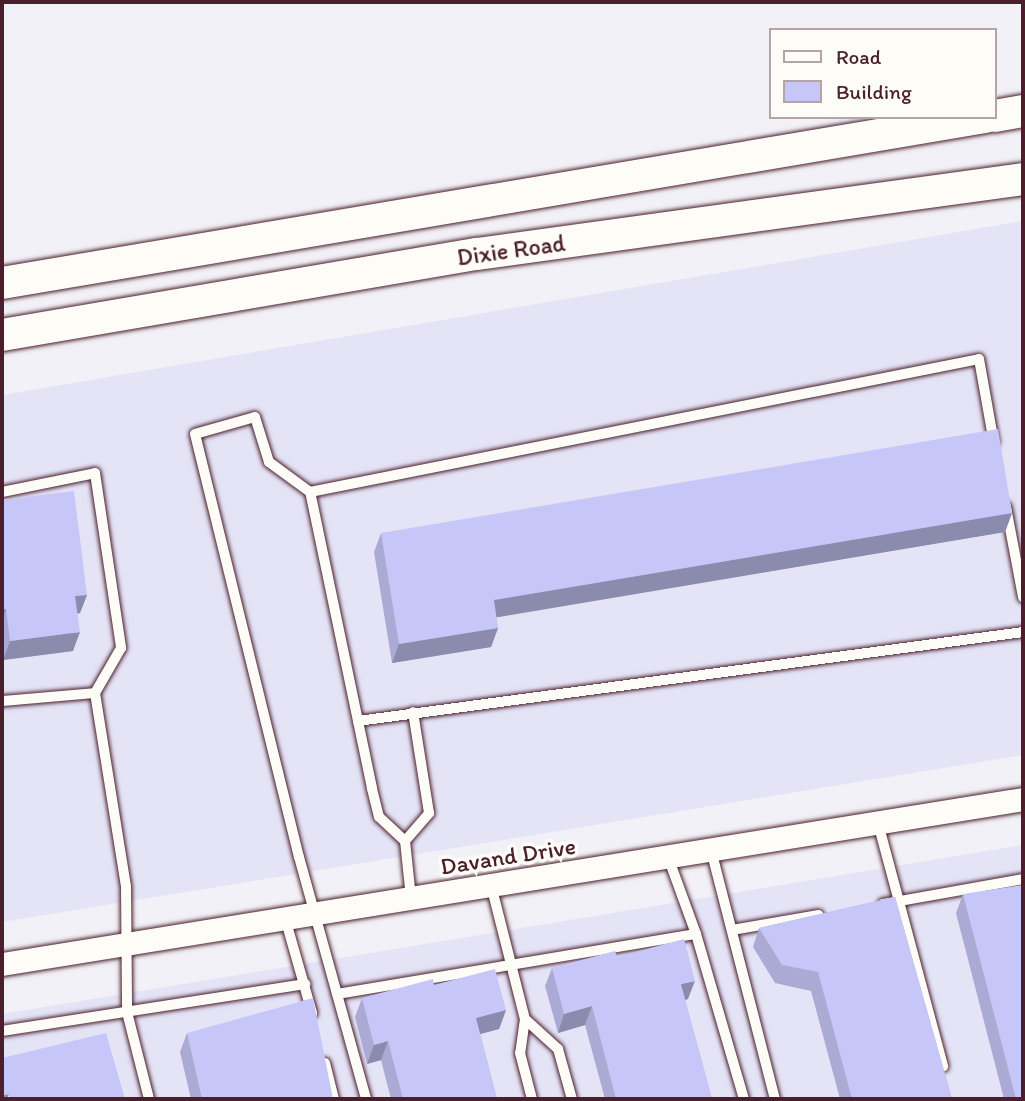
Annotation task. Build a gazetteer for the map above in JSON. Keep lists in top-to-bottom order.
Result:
{
  "streets": {
    "main road": ["Dixie Road"],
    "street": ["Davand Drive"]
  },
  "legend": ["Road", "Building"]
}
